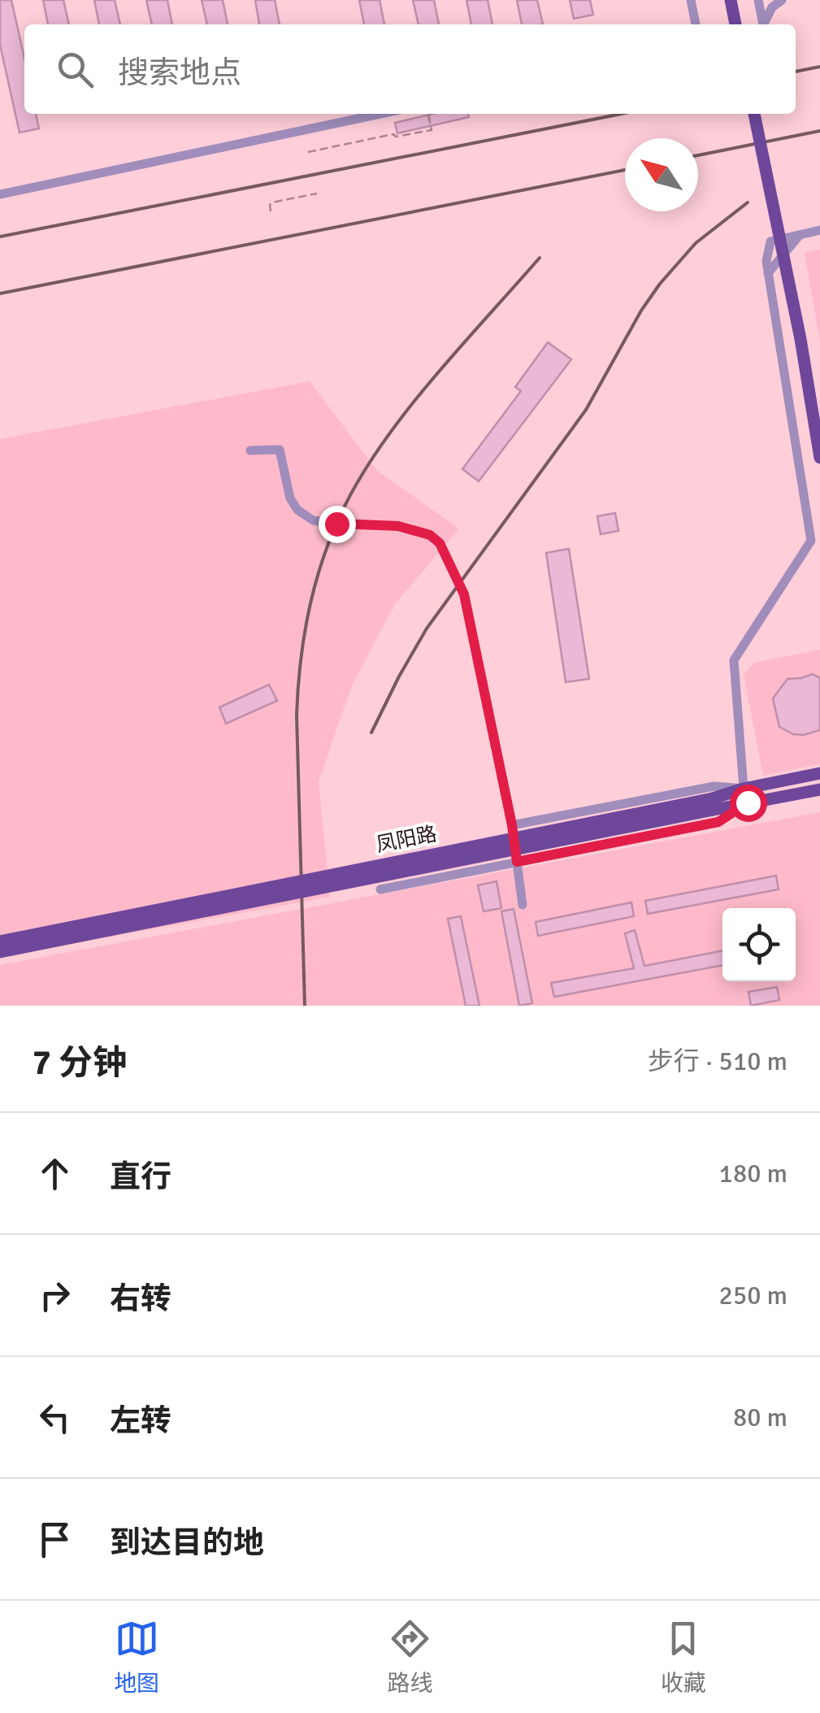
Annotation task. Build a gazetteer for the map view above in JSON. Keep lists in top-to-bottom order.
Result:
{
  "streets": {
    "main road": ["凤阳路"]
  },
  "north": "top left",
  "page": {
    "search": "搜索地点",
    "heading": ["7 分钟", "步行 · 510 m"],
    "list": [
      ["直行", "180 m"],
      ["右转", "250 m"],
      ["左转", "80 m"],
      "到达目的地"
    ],
    "nav": ["地图", "路线", "收藏"]
  }
}
